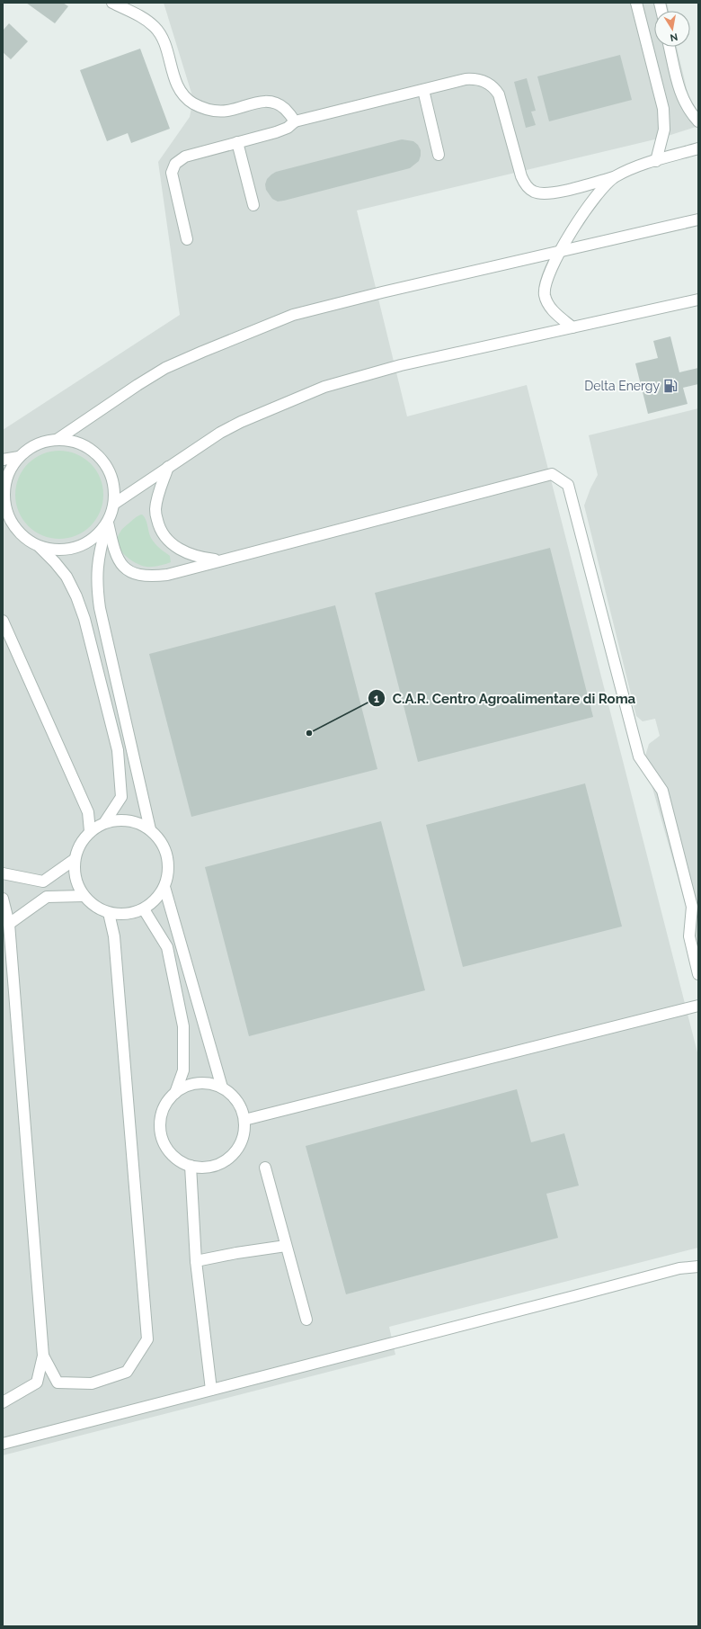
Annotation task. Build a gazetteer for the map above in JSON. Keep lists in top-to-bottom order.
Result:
{
  "places": {
    "fuel station": ["Delta Energy"],
    "other": ["C.A.R. Centro Agroalimentare di Roma"]
  },
  "north": "bottom"
}
